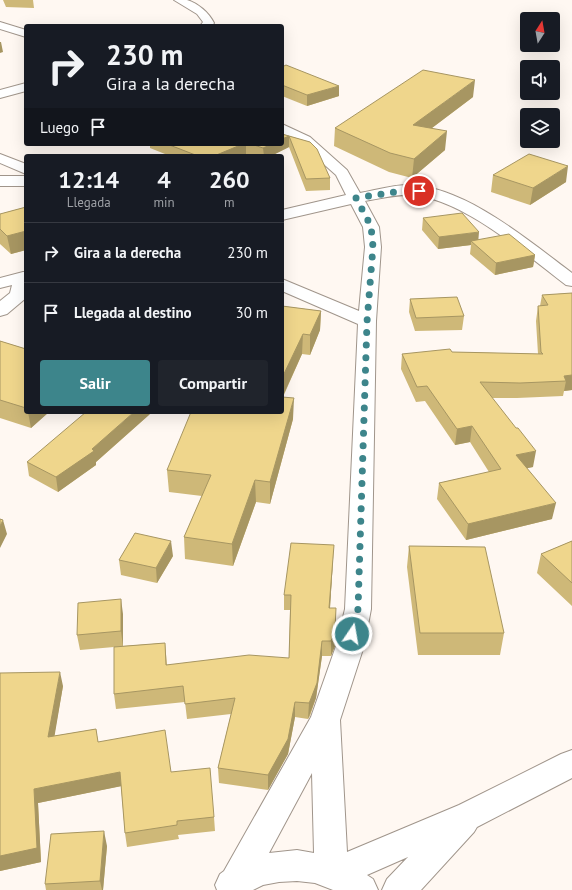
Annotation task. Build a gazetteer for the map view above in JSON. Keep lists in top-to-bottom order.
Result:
{
  "north": "top",
  "page": {
    "turn": ["230 m", "Gira a la derecha"],
    "then": "Luego",
    "eta": [
      "12:14",
      "Llegada",
      "4",
      "min",
      "260",
      "m"
    ],
    "list": [
      {
        "name": "Gira a la derecha",
        "value": "230 m"
      },
      {
        "name": "Llegada al destino",
        "value": "30 m"
      }
    ],
    "buttons": ["Salir", "Compartir"]
  }
}
